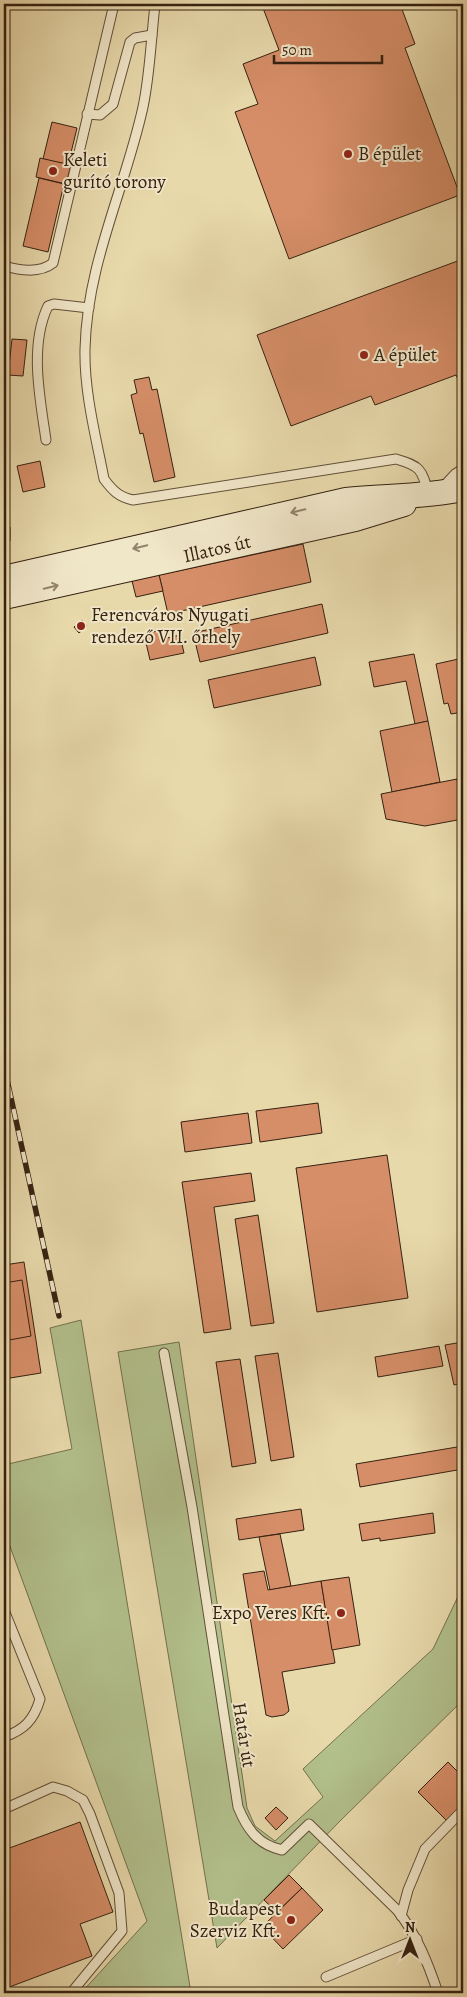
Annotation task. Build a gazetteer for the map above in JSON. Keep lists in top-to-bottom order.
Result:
{
  "streets": {
    "street": ["Illatos út"],
    "lane": ["Határ út"]
  },
  "places": [
    "B épület",
    "Keleti gurító torony",
    "A épület",
    "Ferencváros Nyugati rendező VII. őrhely",
    "Expo Veres Kft.",
    "Budapest Szerviz Kft."
  ],
  "scale_bar": "50 m",
  "north": "top"
}
